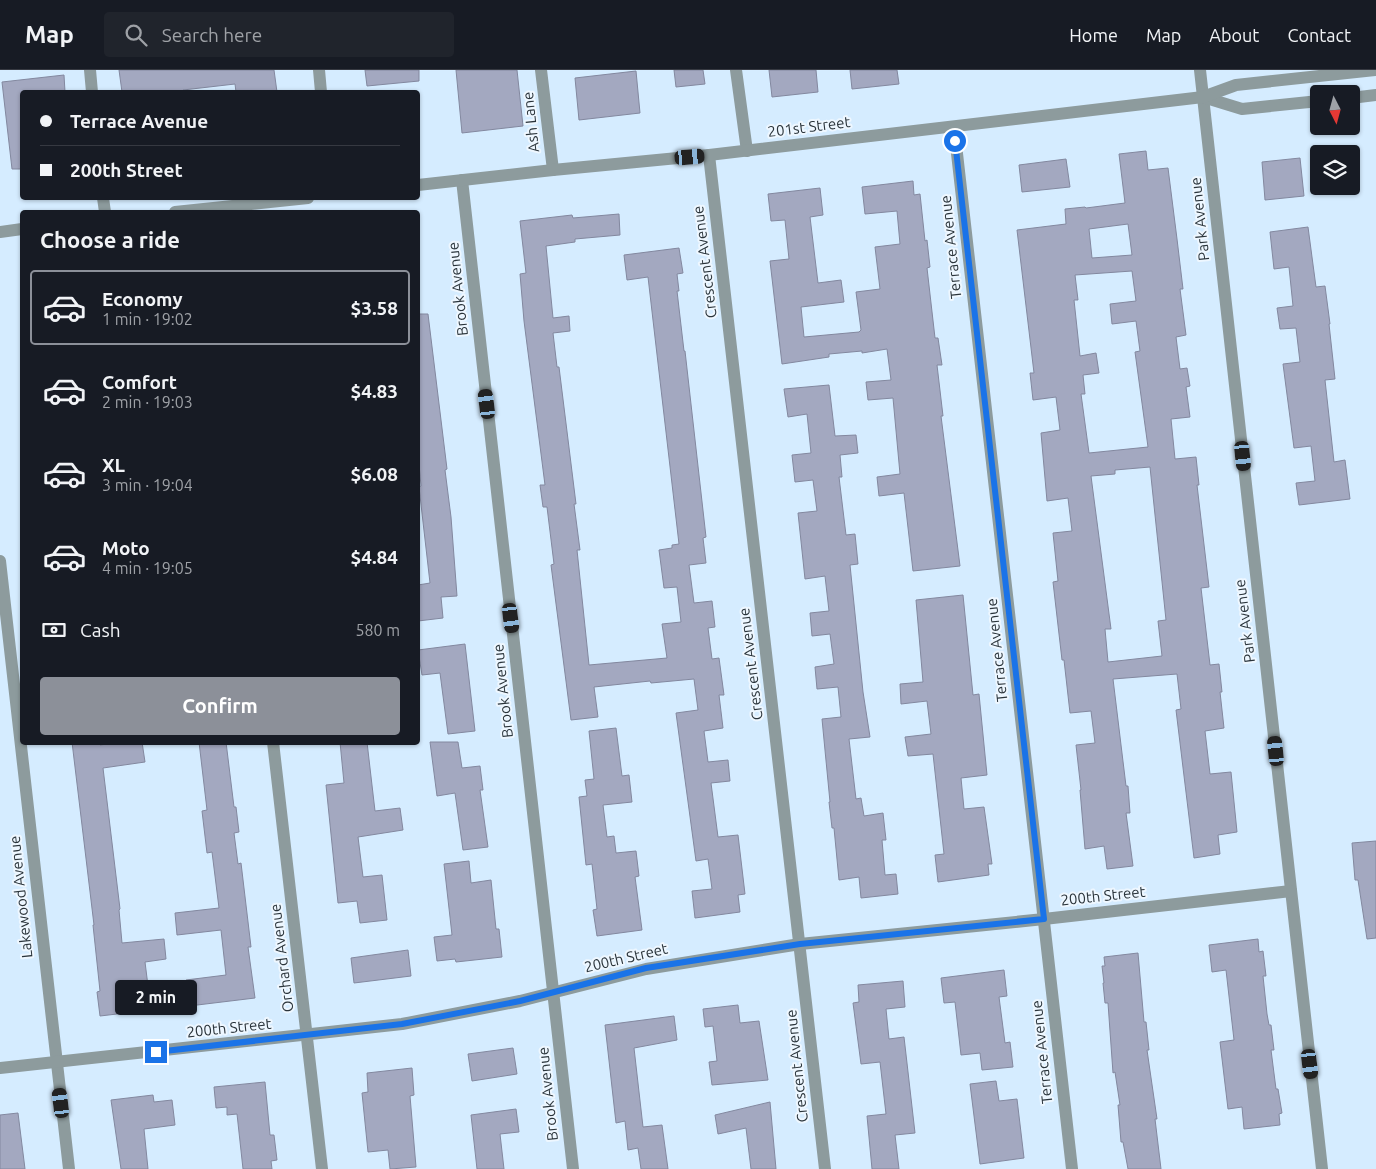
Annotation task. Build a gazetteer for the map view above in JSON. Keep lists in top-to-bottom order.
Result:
{
  "streets": {
    "street": [
      "Ash Lane",
      "201st Street",
      "Park Avenue",
      "Terrace Avenue",
      "Crescent Avenue",
      "Brook Avenue",
      "200th Street",
      "Lakewood Avenue",
      "Orchard Avenue"
    ]
  },
  "crossings": [
    ["Ash Lane", "201st Street"],
    ["201st Street", "Park Avenue"],
    ["201st Street", "Terrace Avenue"],
    ["201st Street", "Crescent Avenue"],
    ["201st Street", "Brook Avenue"],
    ["Park Avenue", "200th Street"],
    ["Terrace Avenue", "200th Street"],
    ["Crescent Avenue", "200th Street"],
    ["Brook Avenue", "200th Street"],
    ["200th Street", "Lakewood Avenue"],
    ["200th Street", "Orchard Avenue"]
  ],
  "north": "bottom",
  "page": {
    "header": "Map",
    "search": "Search here",
    "nav": [
      "Home",
      "Map",
      "About",
      "Contact"
    ],
    "banner": ["Terrace Avenue", "200th Street"],
    "heading": "Choose a ride",
    "list": [
      {
        "name": "Economy",
        "note": "1 min · 19:02",
        "value": "$3.58"
      },
      {
        "name": "Comfort",
        "note": "2 min · 19:03",
        "value": "$4.83"
      },
      {
        "name": "XL",
        "note": "3 min · 19:04",
        "value": "$6.08"
      },
      {
        "name": "Moto",
        "note": "4 min · 19:05",
        "value": "$4.84"
      }
    ],
    "pay": ["Cash", "580 m"],
    "buttons": "Confirm",
    "bubble": "2 min"
  }
}
